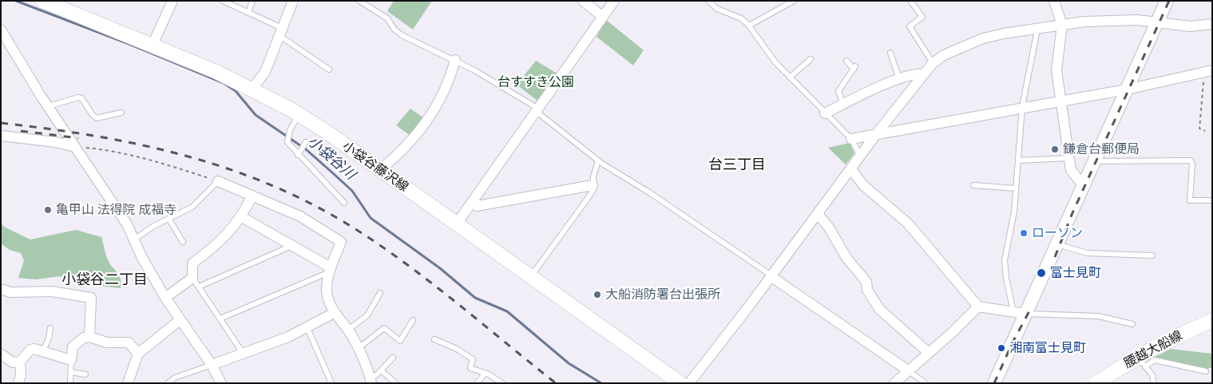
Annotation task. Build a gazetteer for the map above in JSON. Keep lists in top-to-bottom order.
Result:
{
  "streets": {
    "main road": ["小袋谷藤沢線", "腰越大船線"]
  },
  "districts": ["台三丁目", "小袋谷二丁目"],
  "water": ["小袋谷川"],
  "parks": ["台すすき公園"],
  "places": [
    "鎌倉台郵便局",
    "亀甲山 法得院 成福寺",
    "ローソン",
    "富士見町",
    "大船消防署台出張所",
    "湘南富士見町"
  ]
}
